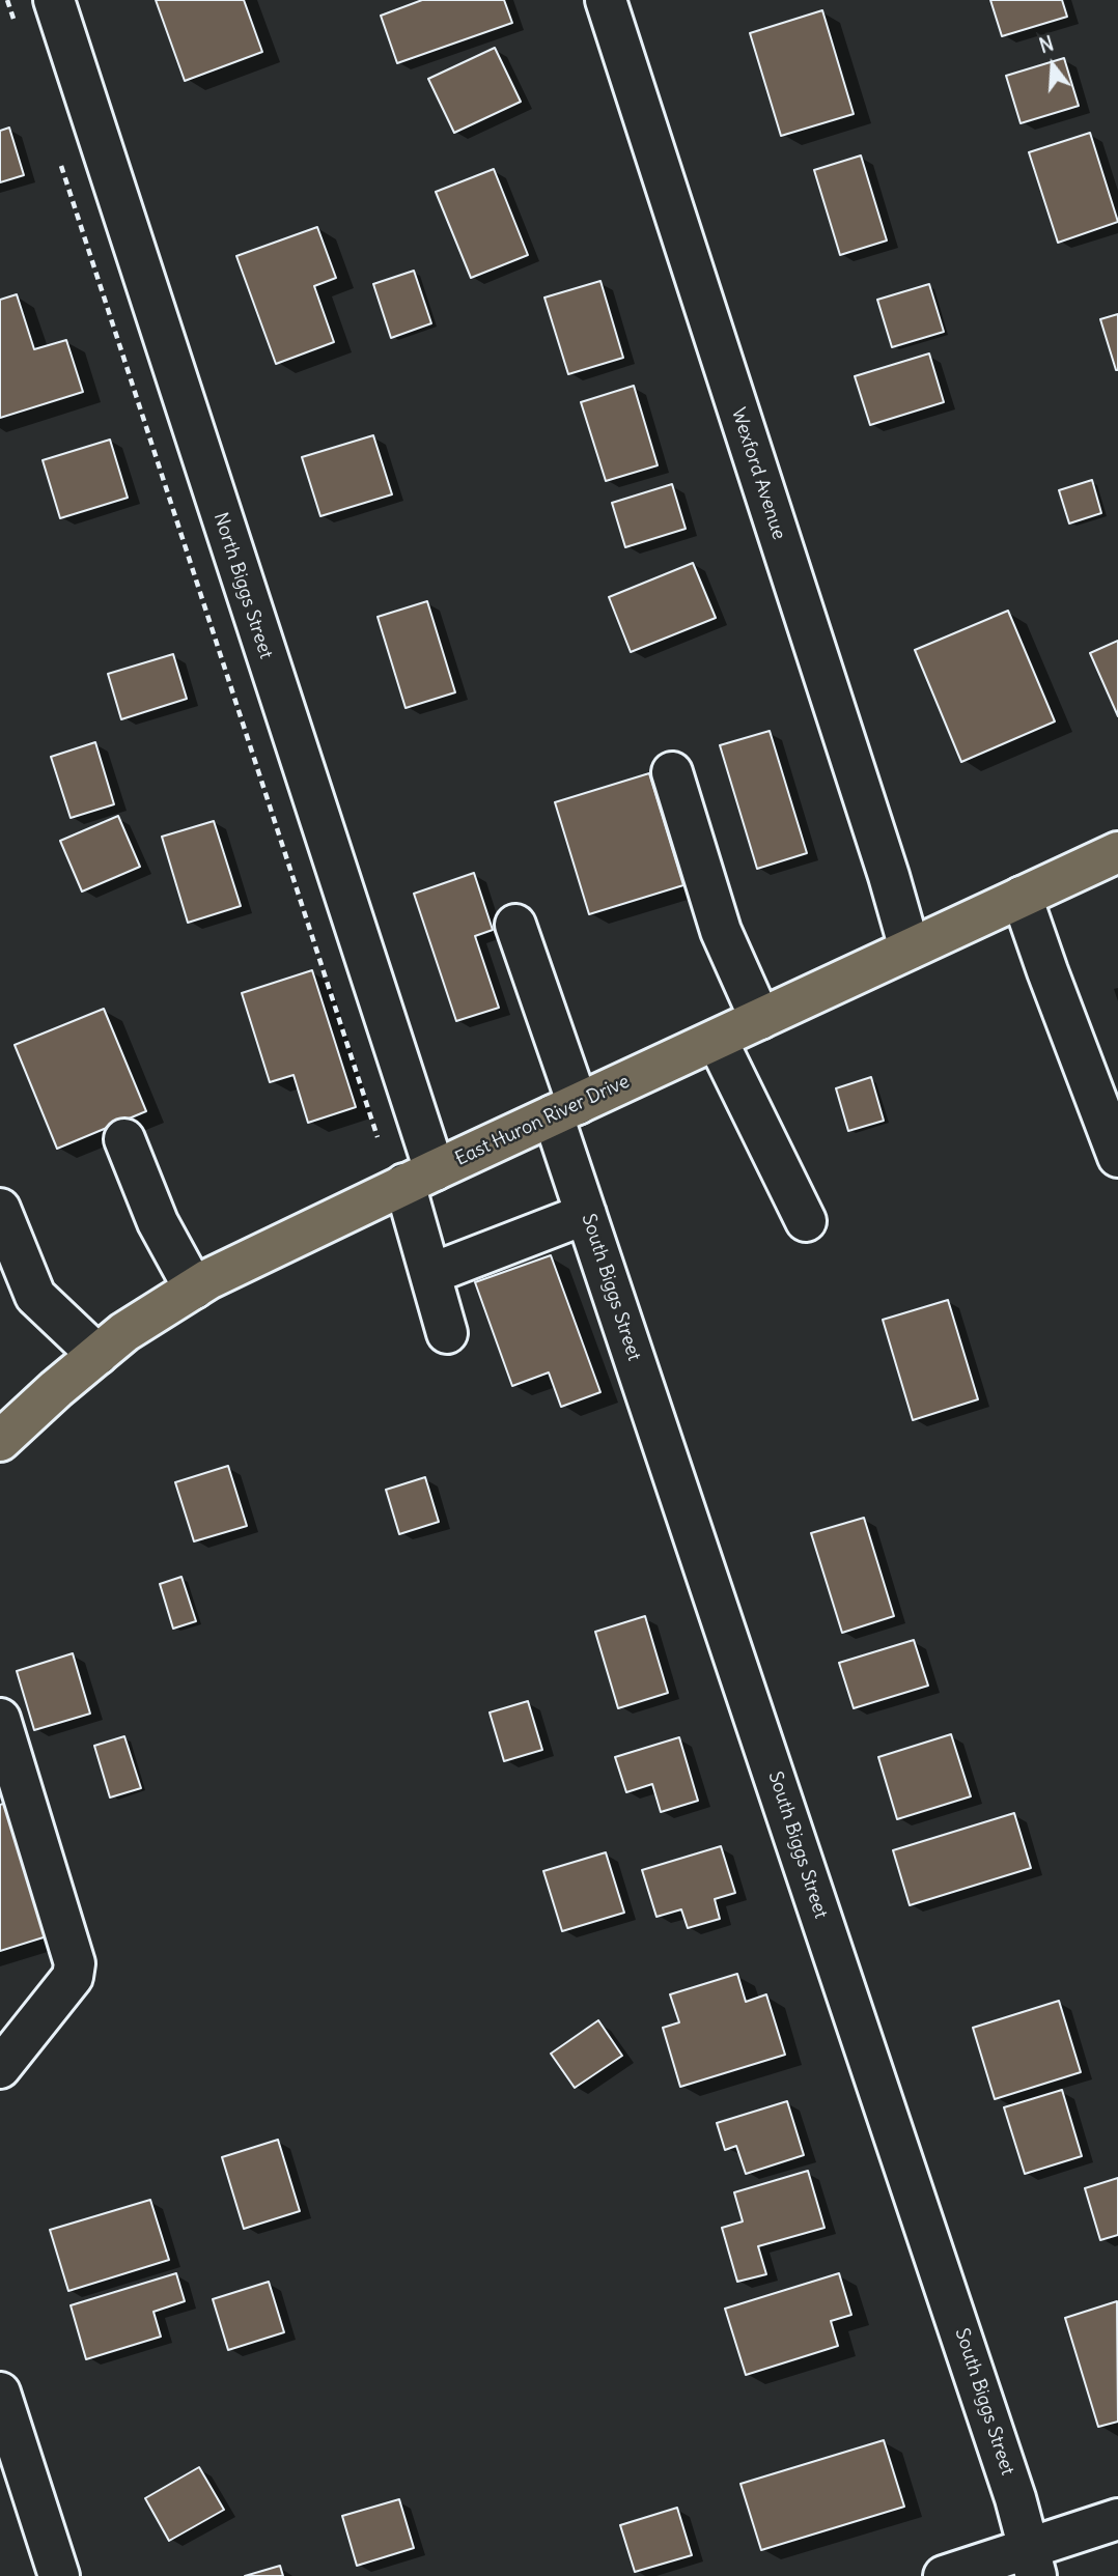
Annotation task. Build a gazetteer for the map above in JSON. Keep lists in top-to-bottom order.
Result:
{
  "streets": {
    "main road": ["East Huron River Drive"],
    "street": ["Wexford Avenue", "North Biggs Street", "South Biggs Street"]
  },
  "crossings": [
    ["Wexford Avenue", "East Huron River Drive"],
    ["North Biggs Street", "East Huron River Drive"],
    ["East Huron River Drive", "South Biggs Street"]
  ],
  "north": "top"
}
